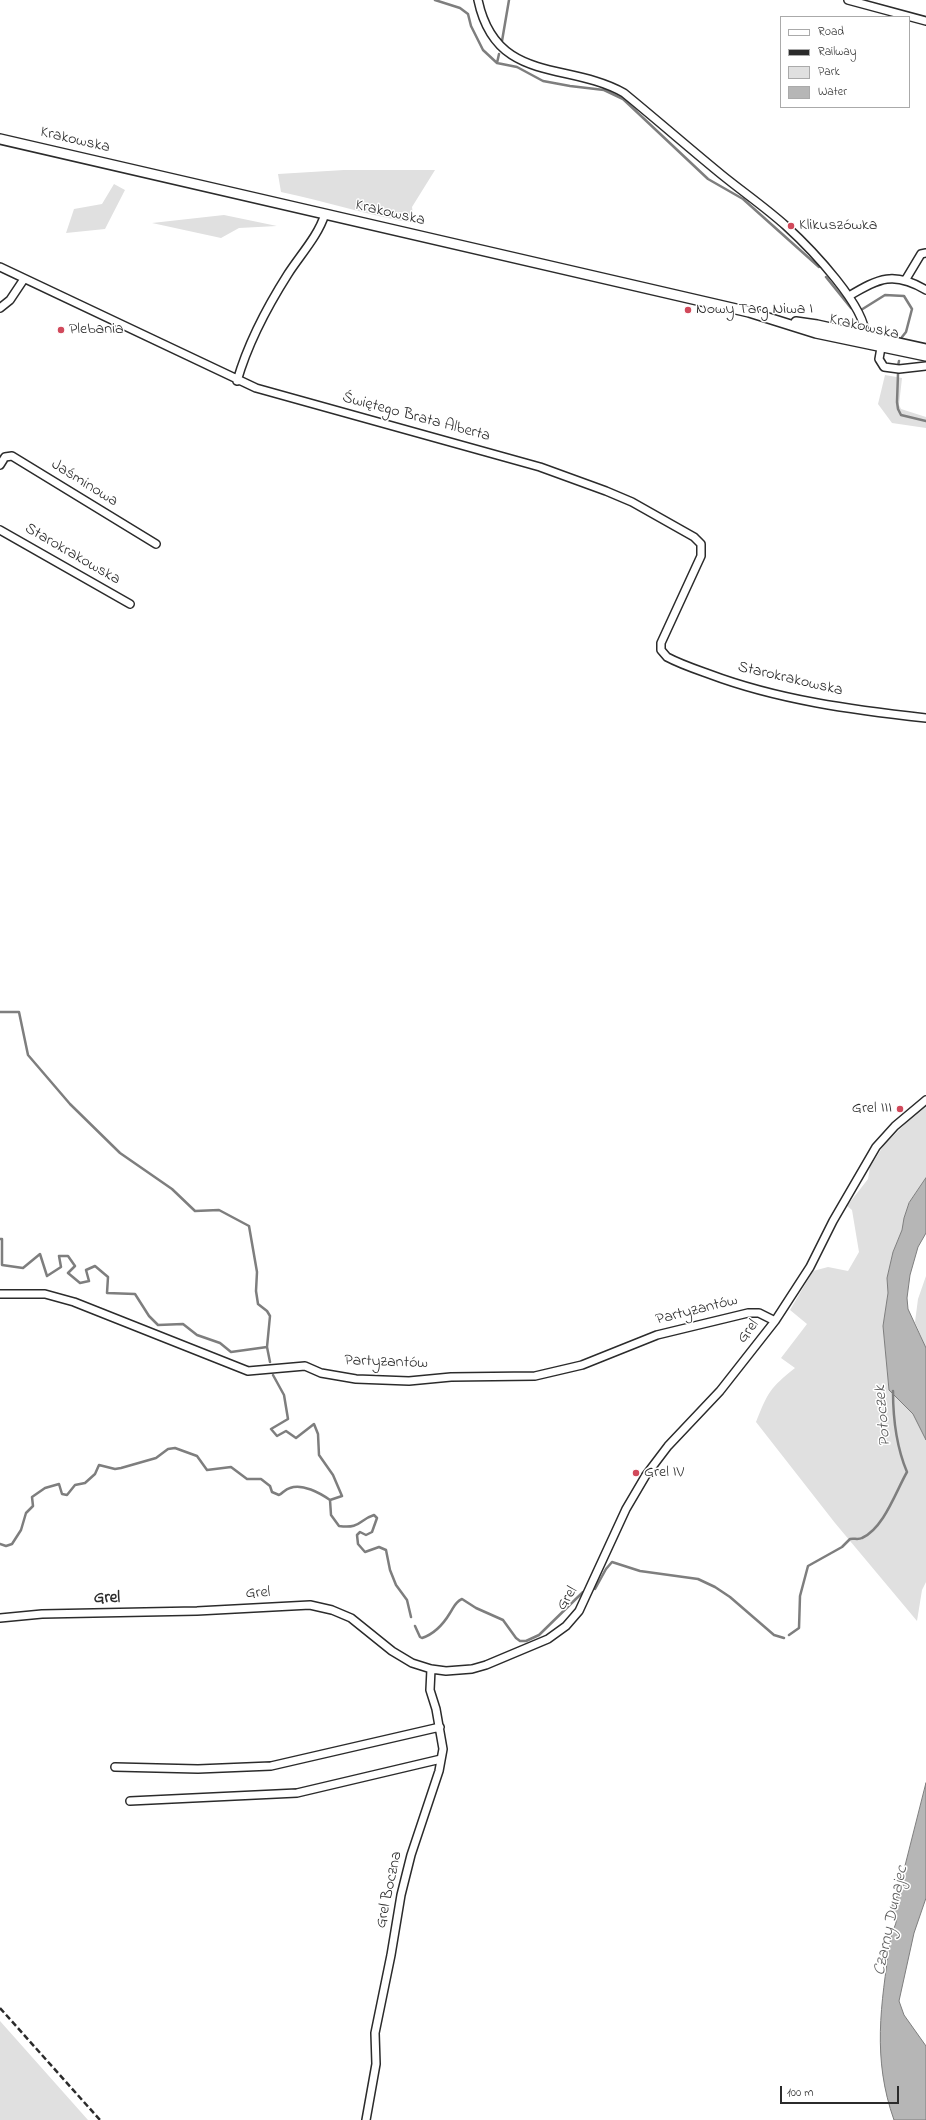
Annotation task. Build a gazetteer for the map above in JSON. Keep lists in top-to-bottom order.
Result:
{
  "streets": {
    "main road": ["Krakowska"],
    "street": [
      "Świętego Brata Alberta",
      "Jaśminowa",
      "Starokrakowska",
      "Partyzantów",
      "Grel",
      "Grel Boczna"
    ]
  },
  "crossings": [
    ["Świętego Brata Alberta", "Starokrakowska"],
    ["Partyzantów", "Grel"],
    ["Grel", "Grel Boczna"]
  ],
  "districts": ["Grel"],
  "water": ["Potoczek", "Czarny Dunajec"],
  "places": [
    "Klikuszówka",
    "Nowy Targ Niwa I",
    "Plebania",
    "Grel III",
    "Grel IV"
  ],
  "legend": [
    "Road",
    "Railway",
    "Park",
    "Water"
  ],
  "scale_bar": "100 m"
}
